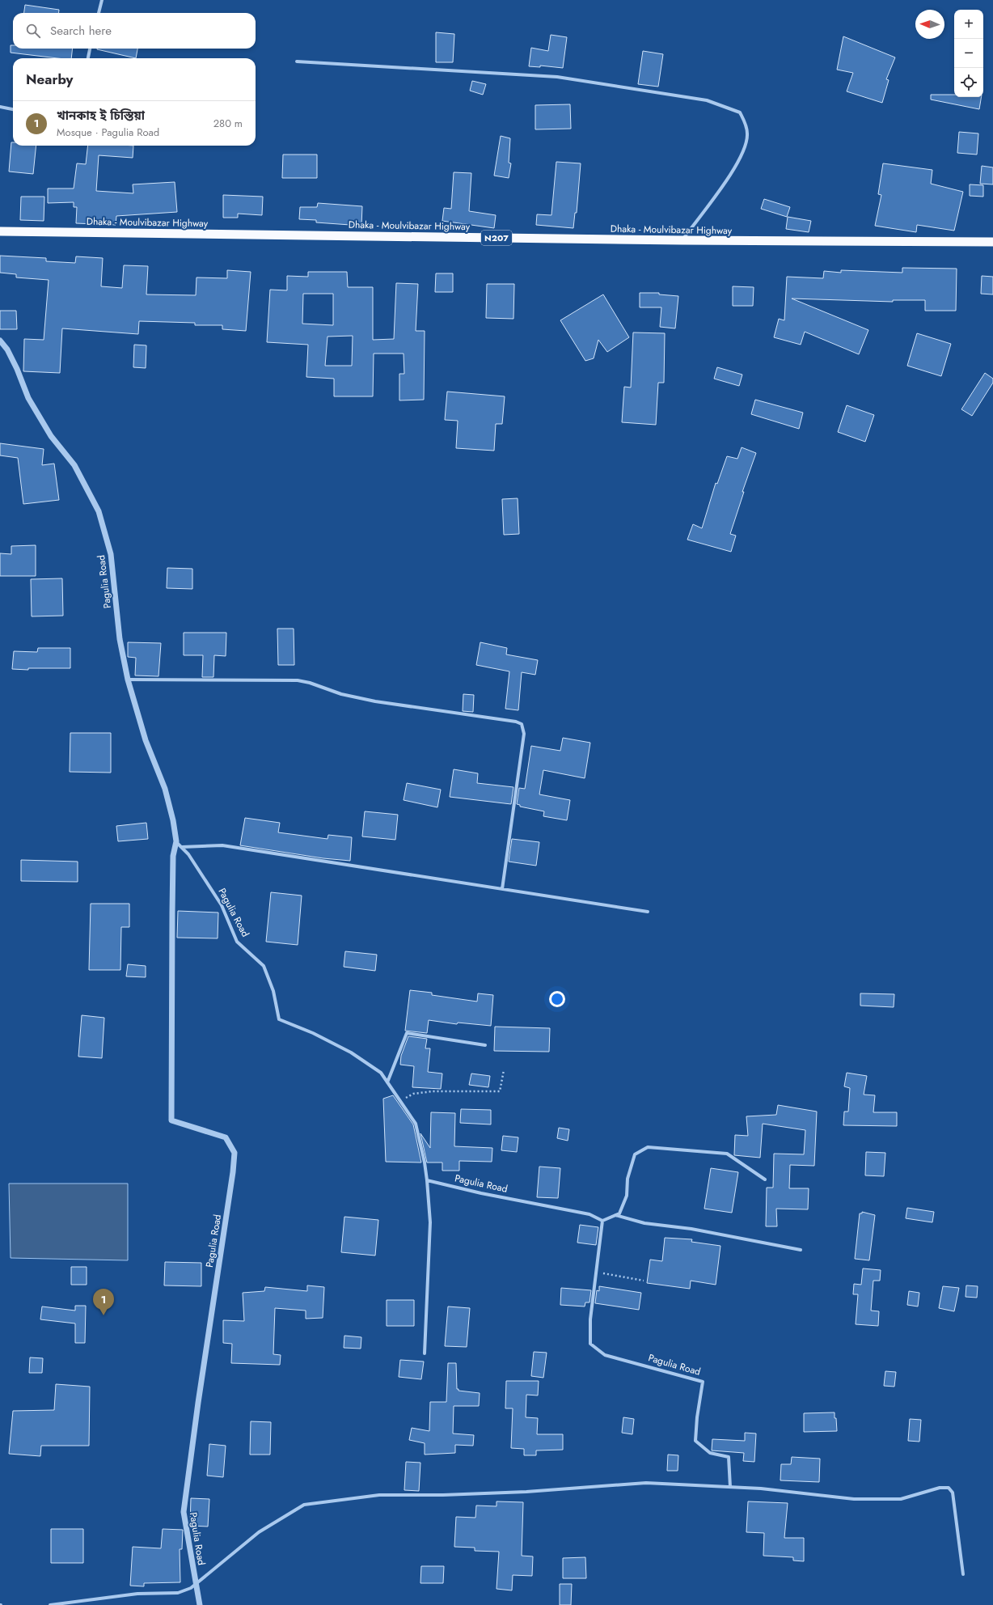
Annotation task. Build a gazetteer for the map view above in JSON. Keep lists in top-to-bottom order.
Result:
{
  "streets": {
    "highway": ["Dhaka - Moulvibazar Highway", "N207"],
    "street": ["Pagulia Road"]
  },
  "north": "left",
  "page": {
    "map_buttons": ["+", "−"],
    "search": "Search here",
    "heading": "Nearby",
    "list": [
      {
        "mark": "1",
        "name": "খানকাহ ই চিস্তিয়া",
        "note": "Mosque · Pagulia Road",
        "value": "280 m"
      }
    ],
    "pins": "1"
  }
}
